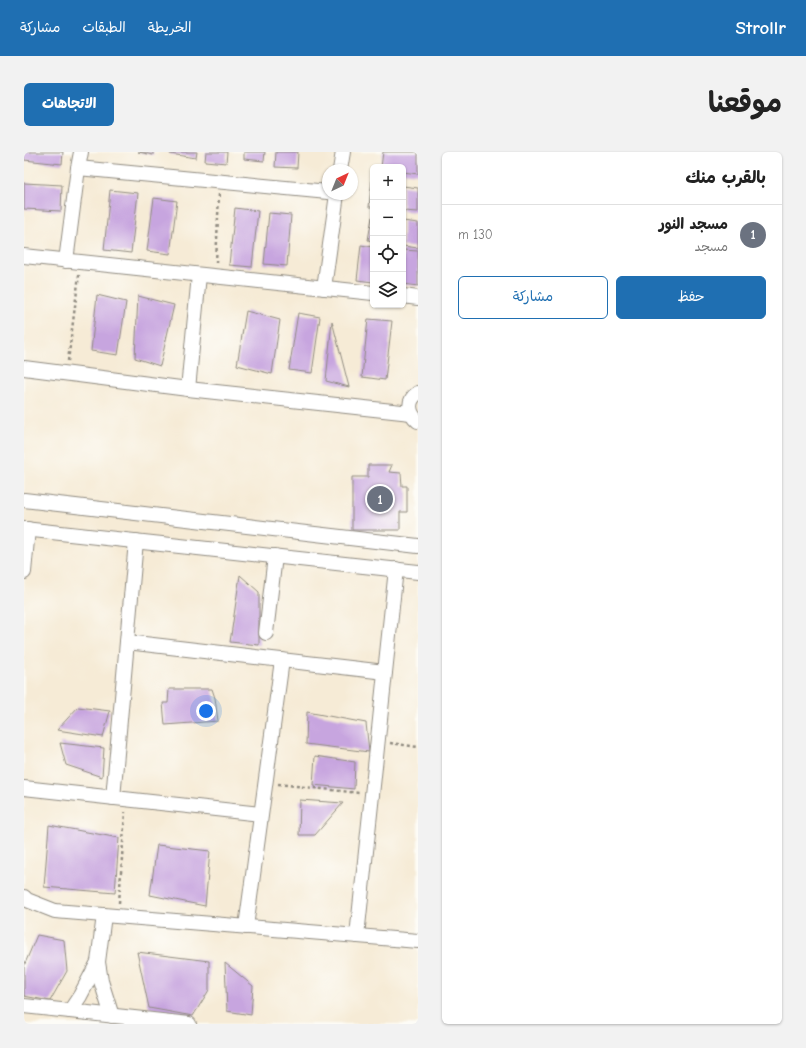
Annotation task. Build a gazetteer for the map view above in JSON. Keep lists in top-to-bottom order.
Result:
{
  "north": "top right",
  "page": {
    "header": "Strollr",
    "nav": ["الخريطة", "الطبقات", "مشاركة"],
    "title": "موقعنا",
    "buttons": [
      "الاتجاهات",
      ["حفظ", "مشاركة"]
    ],
    "heading": "بالقرب منك",
    "map_buttons": ["+", "−"],
    "list": [
      {
        "mark": "1",
        "name": "مسجد النور",
        "note": "مسجد",
        "value": "130 m"
      }
    ],
    "pins": "1"
  }
}
